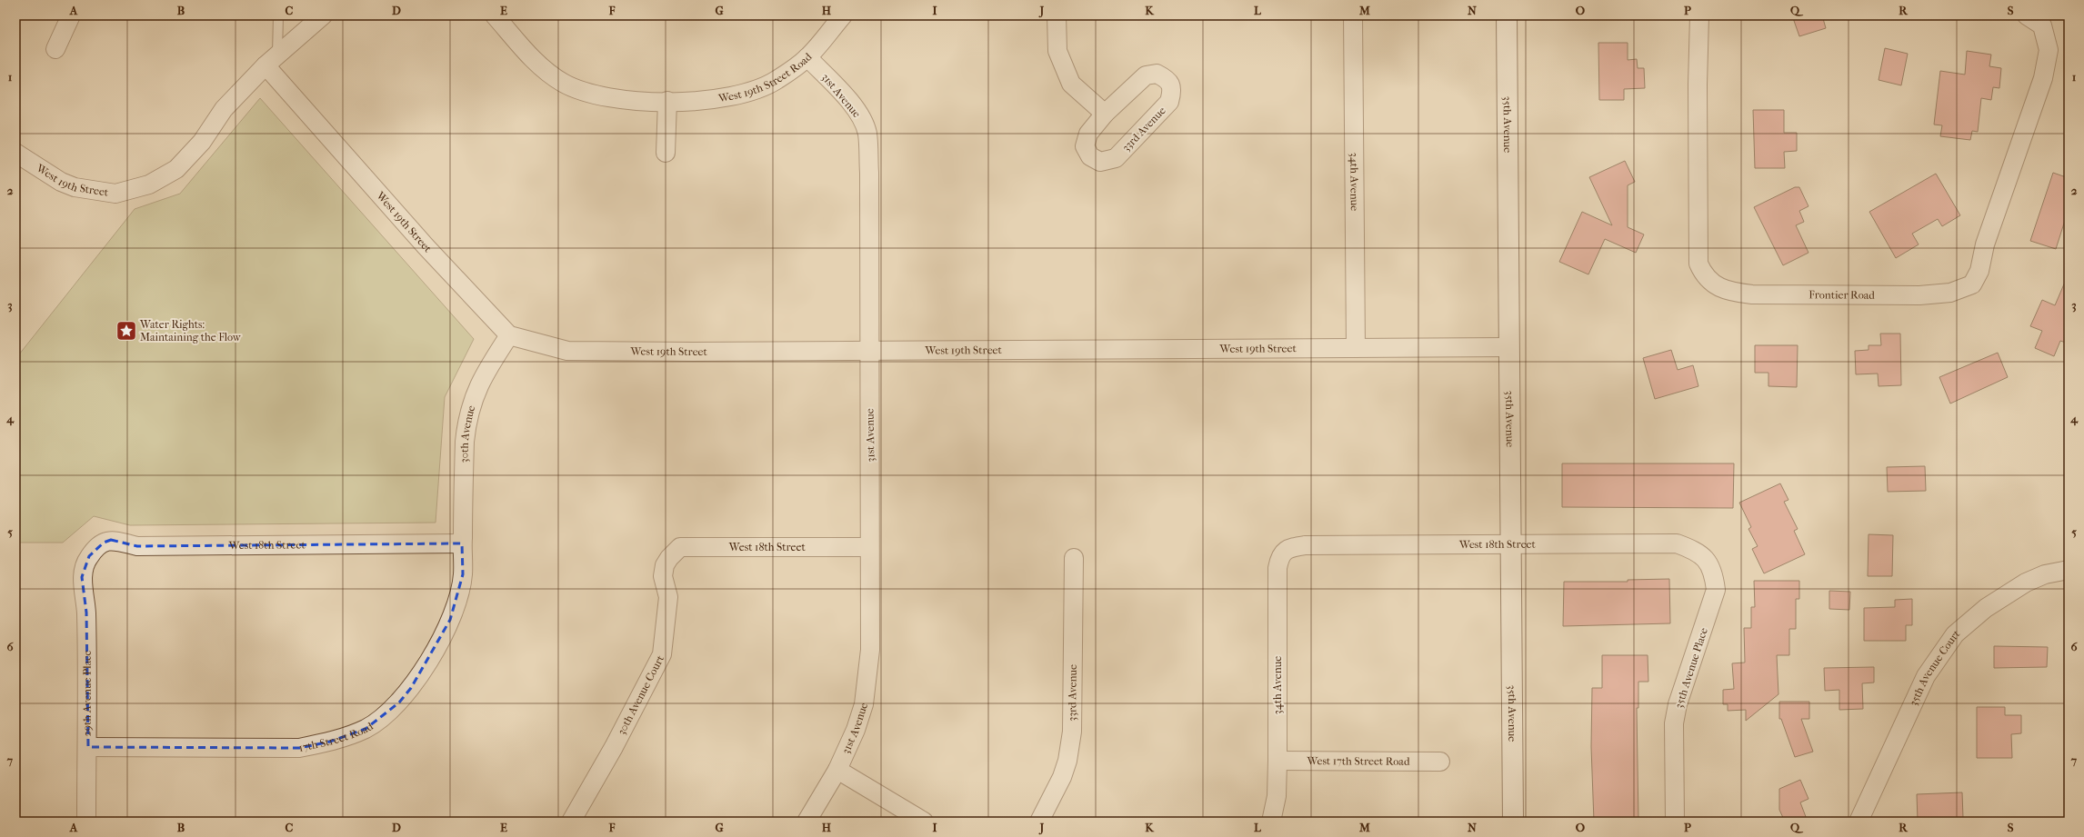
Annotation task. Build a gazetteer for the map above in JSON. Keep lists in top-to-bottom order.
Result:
{
  "streets": {
    "main road": ["35th Avenue"],
    "street": [
      "West 19th Street Road",
      "31st Avenue",
      "33rd Avenue",
      "West 19th Street",
      "34th Avenue",
      "Frontier Road",
      "30th Avenue",
      "West 18th Street",
      "35th Avenue Place",
      "35th Avenue Court",
      "29th Avenue Place",
      "30th Avenue Court",
      "17th Street Road",
      "West 17th Street Road"
    ]
  },
  "crossings": [
    ["West 19th Street Road", "31st Avenue"],
    ["31st Avenue", "West 19th Street"],
    ["31st Avenue", "West 18th Street"],
    ["35th Avenue", "West 19th Street"],
    ["35th Avenue", "West 18th Street"],
    ["West 19th Street", "34th Avenue"],
    ["West 19th Street", "30th Avenue"],
    ["34th Avenue", "West 18th Street"],
    ["34th Avenue", "West 17th Street Road"],
    ["30th Avenue", "West 18th Street"],
    ["30th Avenue", "17th Street Road"],
    ["West 18th Street", "35th Avenue Place"],
    ["West 18th Street", "29th Avenue Place"],
    ["West 18th Street", "30th Avenue Court"],
    ["West 18th Street", "17th Street Road"],
    ["29th Avenue Place", "17th Street Road"]
  ],
  "places": {
    "place": ["Water Rights: Maintaining the Flow"]
  },
  "grid": {
    "columns": [
      "A",
      "B",
      "C",
      "D",
      "E",
      "F",
      "G",
      "H",
      "I",
      "J",
      "K",
      "L",
      "M",
      "N",
      "O",
      "P",
      "Q",
      "R",
      "S"
    ],
    "rows": [
      "1",
      "2",
      "3",
      "4",
      "5",
      "6",
      "7"
    ]
  }
}
